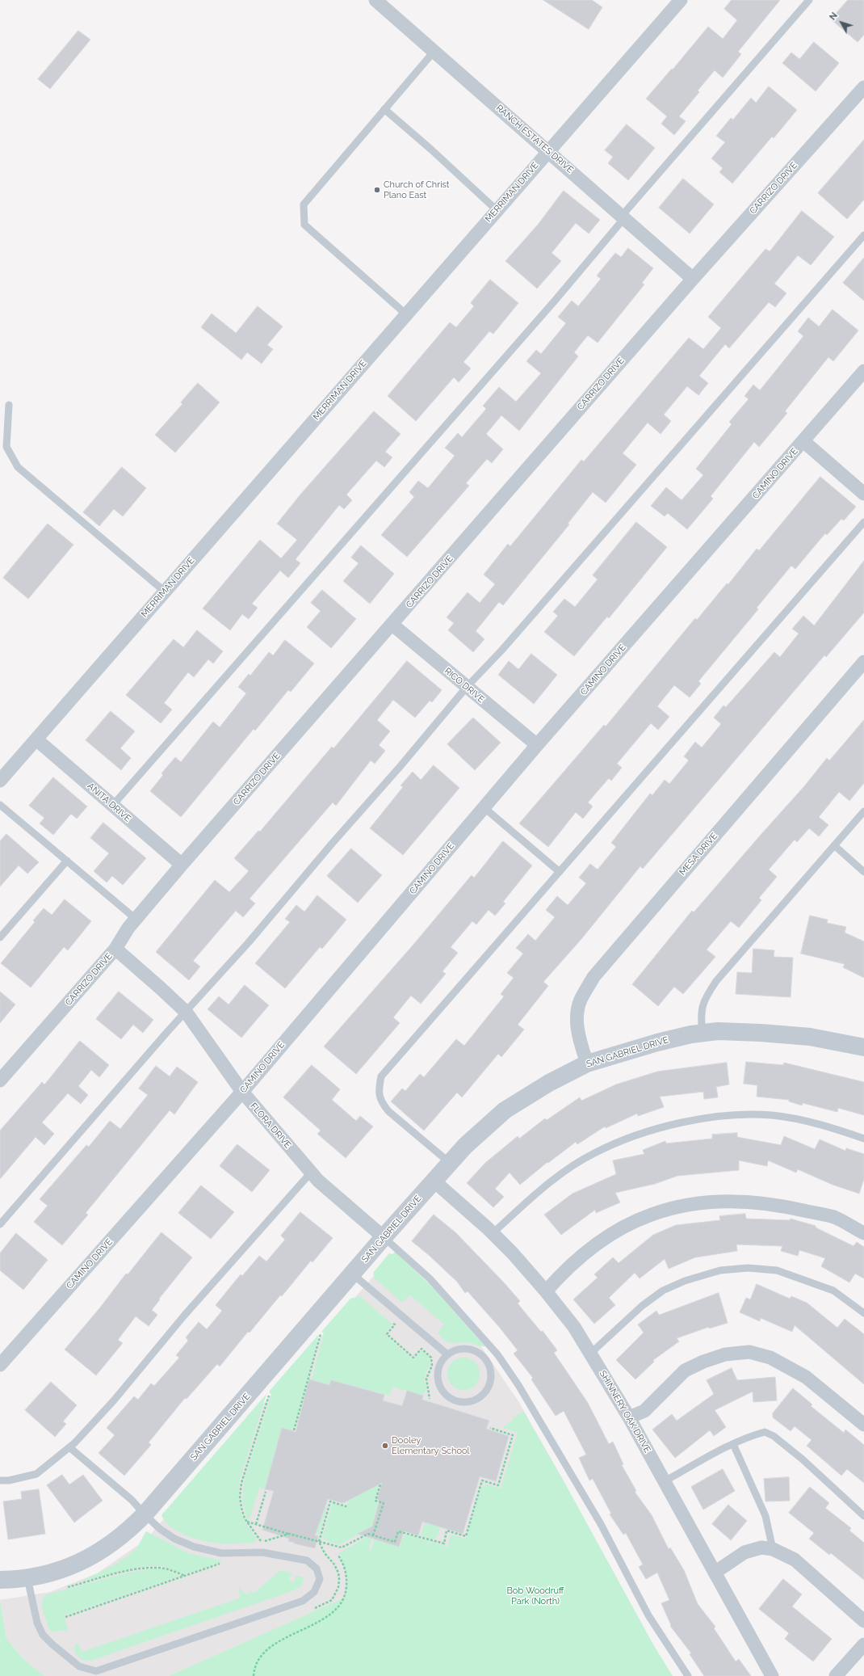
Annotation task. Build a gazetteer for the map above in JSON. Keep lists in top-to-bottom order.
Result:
{
  "streets": {
    "street": [
      "RANCH ESTATES DRIVE",
      "CARRIZO DRIVE",
      "MERRIMAN DRIVE",
      "CAMINO DRIVE",
      "RICO DRIVE",
      "ANITA DRIVE",
      "MESA DRIVE",
      "SAN GABRIEL DRIVE",
      "FLORA DRIVE",
      "SHINNERY OAK DRIVE"
    ]
  },
  "crossings": [
    ["RANCH ESTATES DRIVE", "CARRIZO DRIVE"],
    ["RANCH ESTATES DRIVE", "MERRIMAN DRIVE"],
    ["CARRIZO DRIVE", "RICO DRIVE"],
    ["CARRIZO DRIVE", "ANITA DRIVE"],
    ["CARRIZO DRIVE", "FLORA DRIVE"],
    ["MERRIMAN DRIVE", "ANITA DRIVE"],
    ["CAMINO DRIVE", "RICO DRIVE"],
    ["CAMINO DRIVE", "FLORA DRIVE"],
    ["MESA DRIVE", "SAN GABRIEL DRIVE"],
    ["SAN GABRIEL DRIVE", "FLORA DRIVE"],
    ["SAN GABRIEL DRIVE", "SHINNERY OAK DRIVE"]
  ],
  "parks": ["Bob Woodruff Park (North)"],
  "places": ["Church of Christ Plano East", "Dooley Elementary School"],
  "north": "top left"
}
